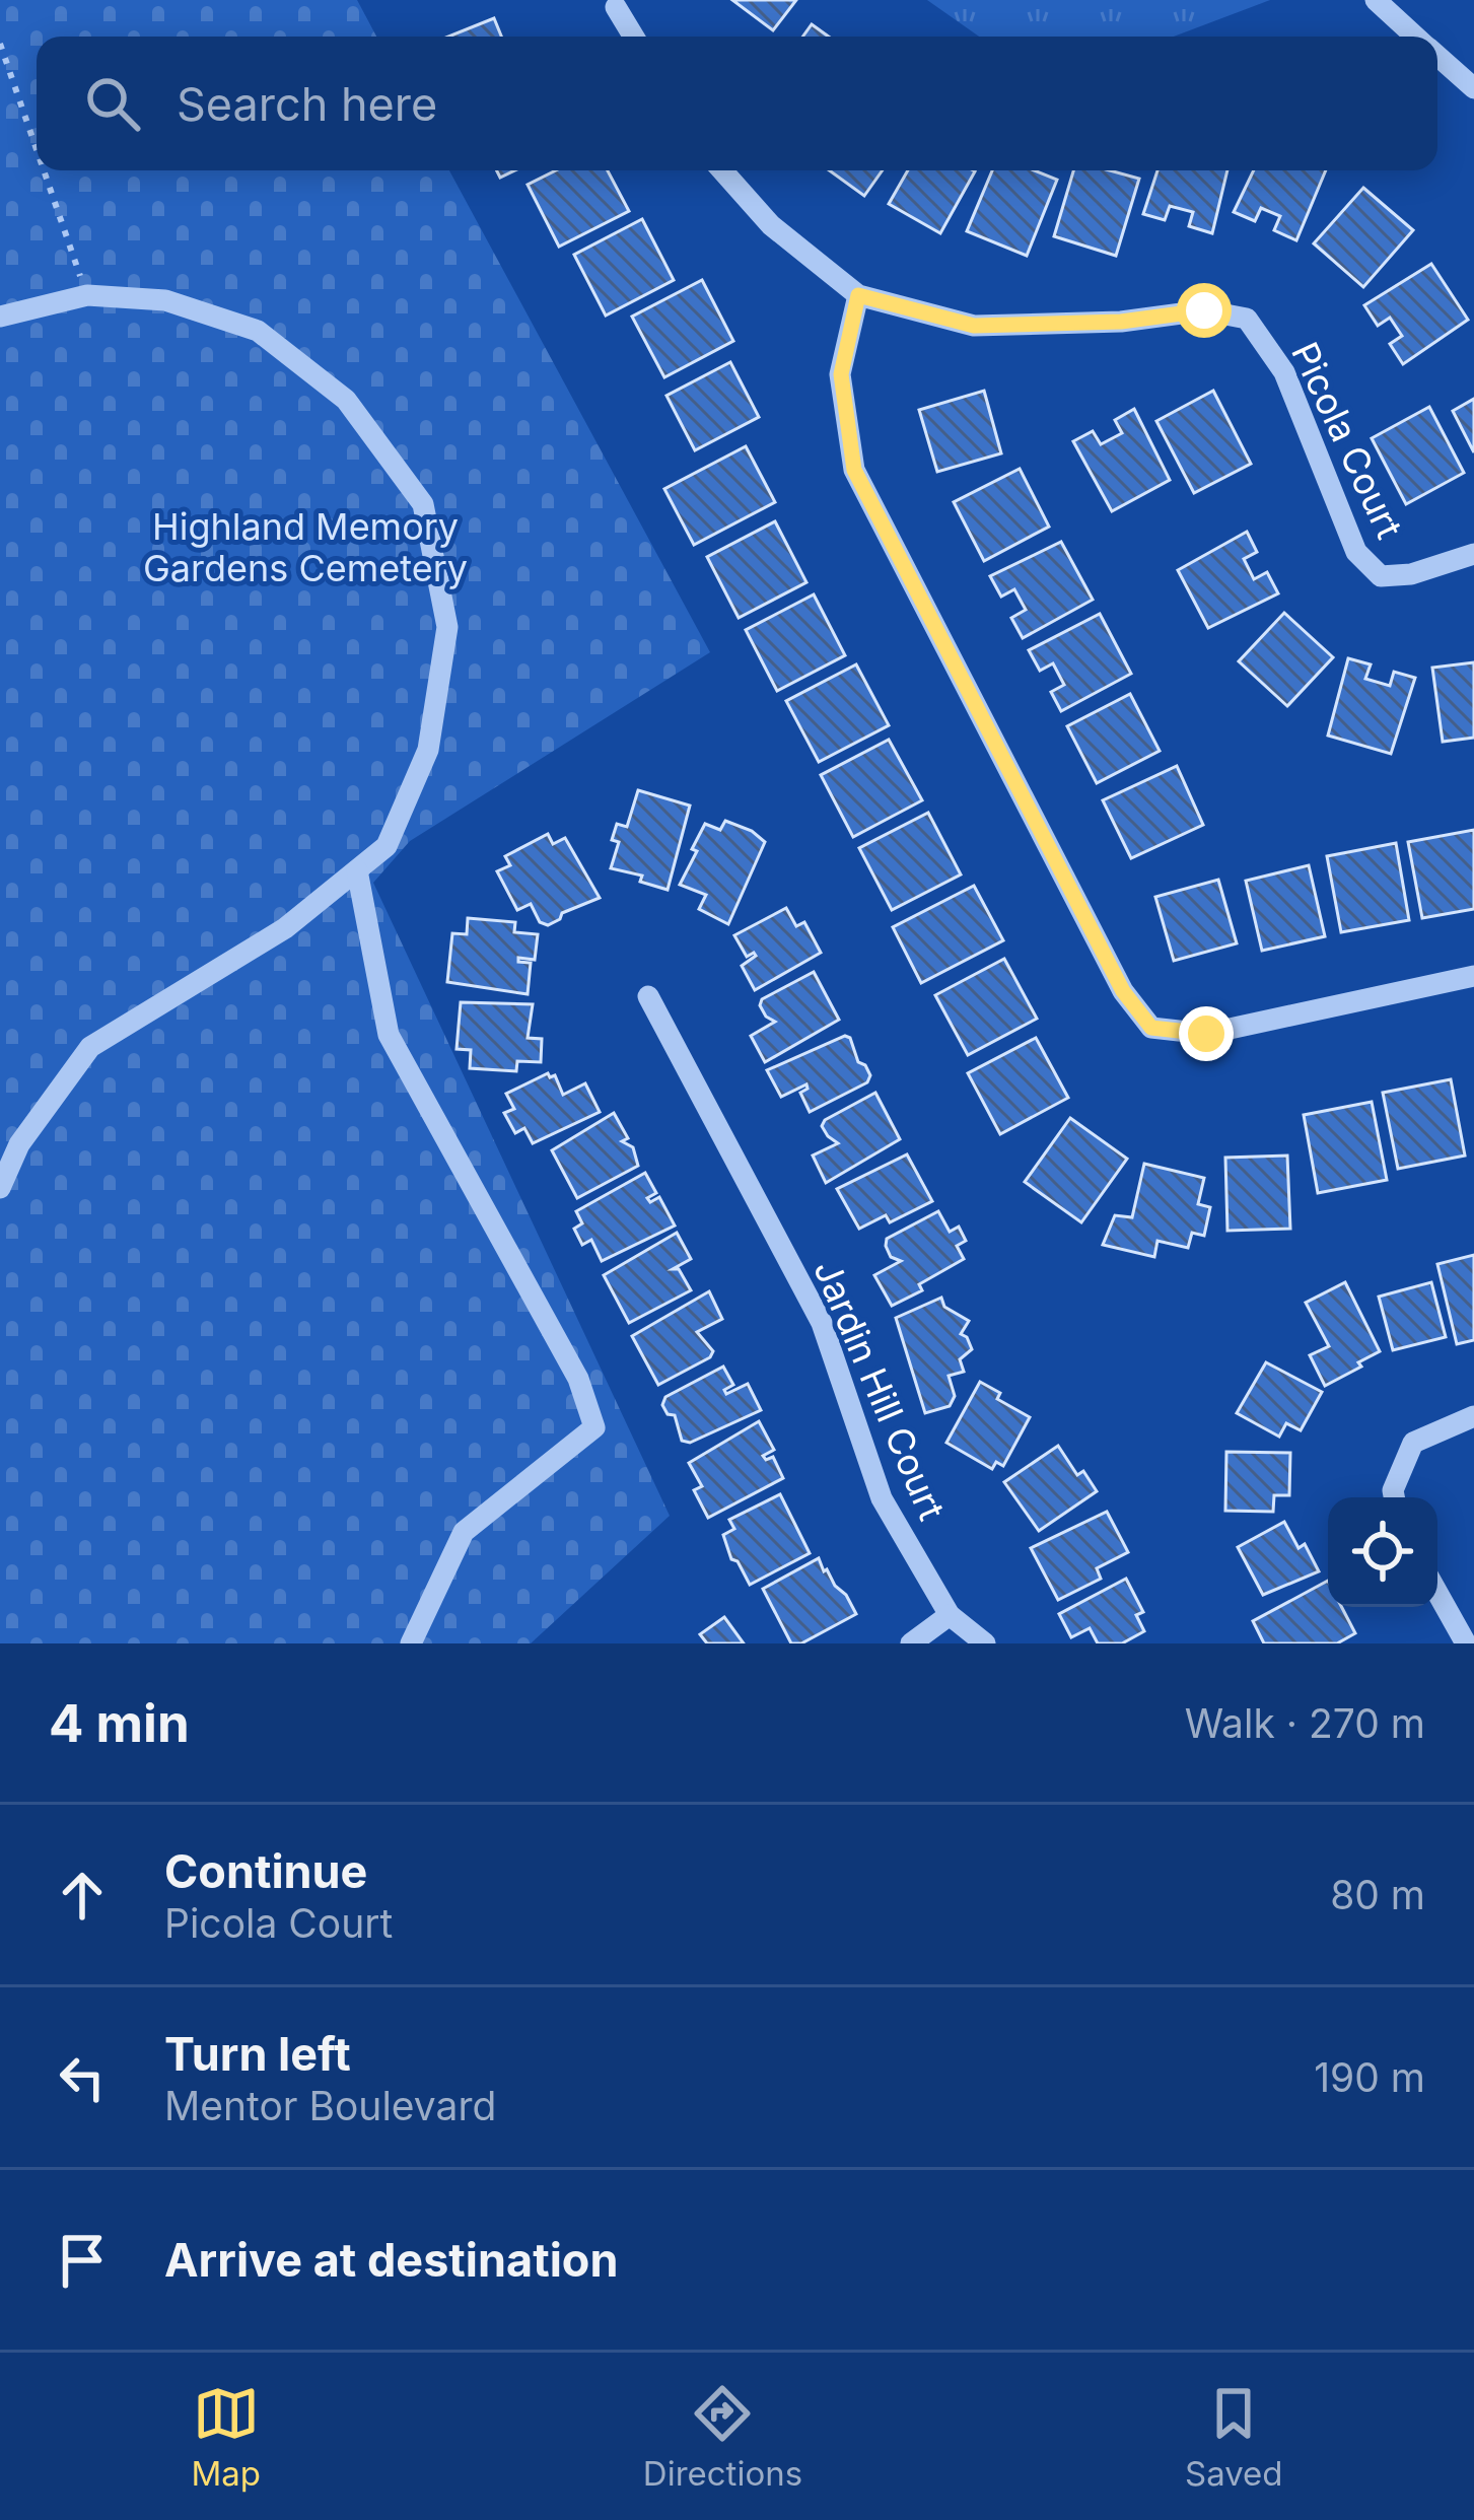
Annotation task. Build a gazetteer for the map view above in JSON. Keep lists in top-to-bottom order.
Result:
{
  "streets": {
    "street": ["Picola Court", "Jardin Hill Court"]
  },
  "parks": ["Highland Memory Gardens Cemetery"],
  "page": {
    "search": "Search here",
    "heading": ["4 min", "Walk · 270 m"],
    "list": [
      ["Continue", "Picola Court", "80 m"],
      ["Turn left", "Mentor Boulevard", "190 m"],
      "Arrive at destination"
    ],
    "nav": ["Map", "Directions", "Saved"]
  }
}
